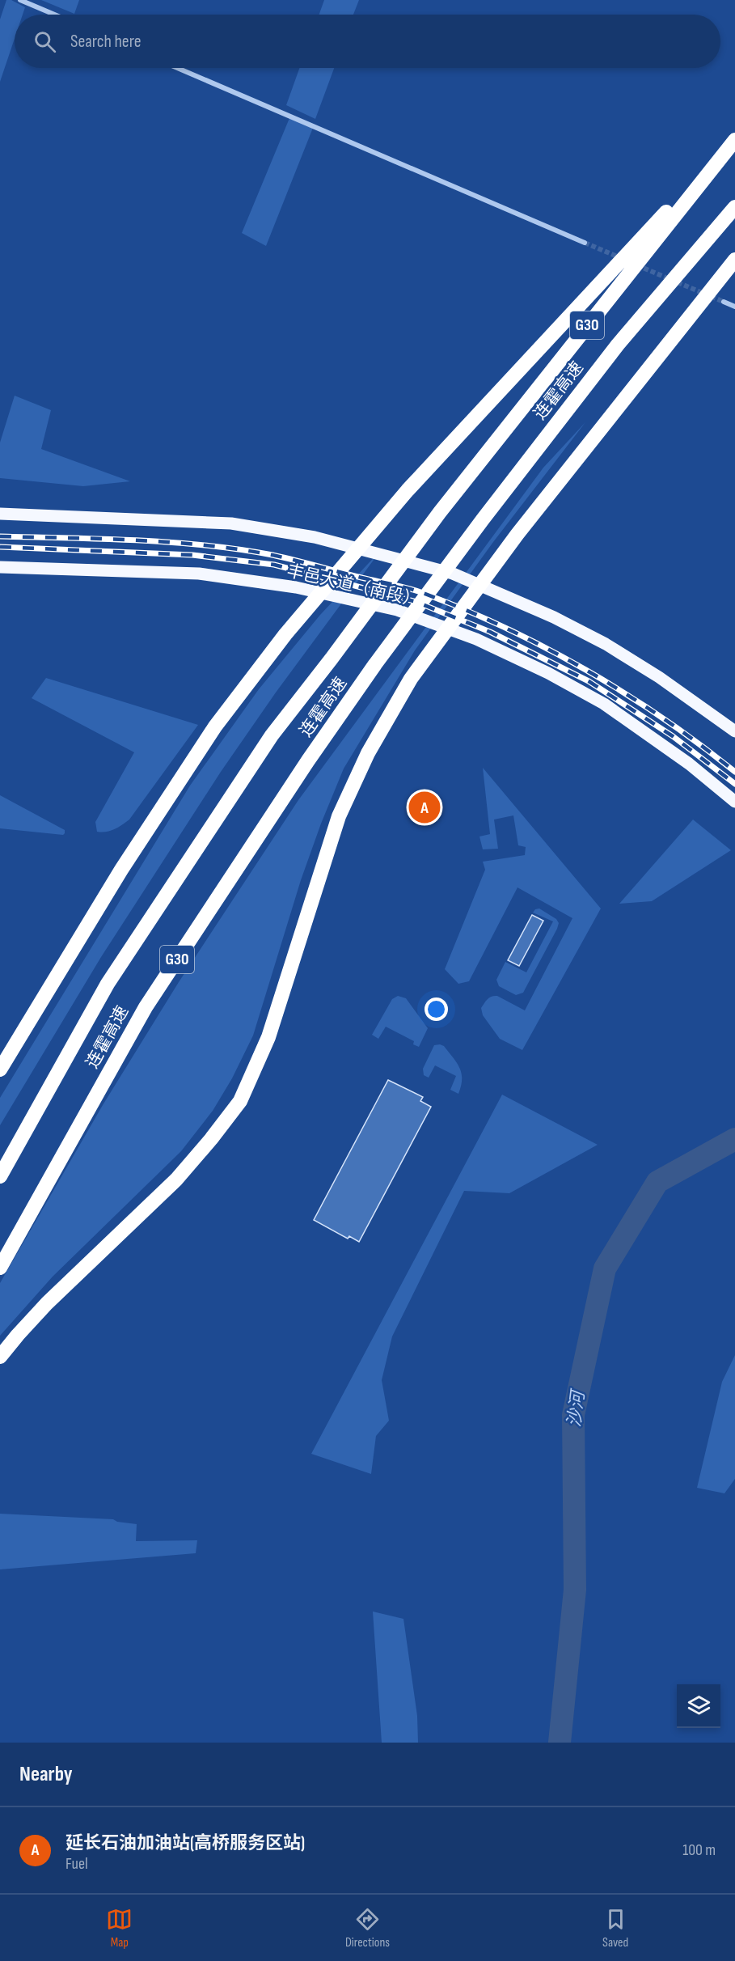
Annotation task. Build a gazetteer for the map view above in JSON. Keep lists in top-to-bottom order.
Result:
{
  "streets": {
    "highway": ["G30", "连霍高速"],
    "main road": ["丰邑大道（南段）"]
  },
  "water": ["沙河"],
  "page": {
    "search": "Search here",
    "pins": "A",
    "heading": "Nearby",
    "list": [
      {
        "mark": "A",
        "name": "延长石油加油站(高桥服务区站)",
        "note": "Fuel",
        "value": "100 m"
      }
    ],
    "nav": ["Map", "Directions", "Saved"]
  }
}
